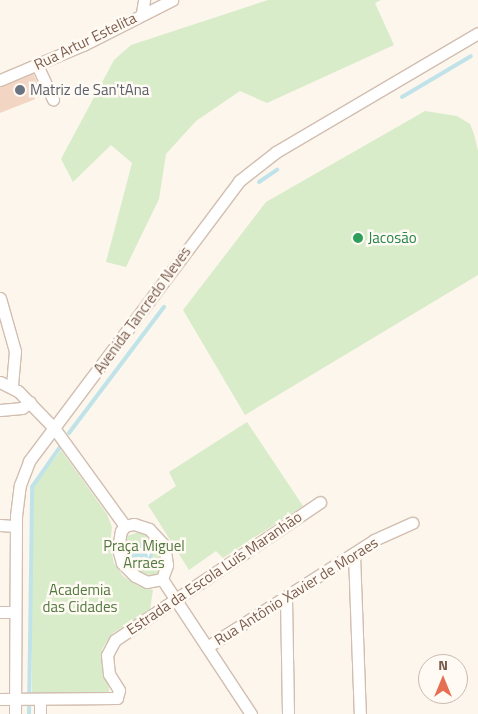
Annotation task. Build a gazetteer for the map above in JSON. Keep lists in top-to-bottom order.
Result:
{
  "streets": {
    "street": [
      "Rua Artur Estelita",
      "Avenida Tancredo Neves",
      "Estrada da Escola Luís Maranhão",
      "Rua Antônio Xavier de Moraes"
    ]
  },
  "parks": ["Praça Miguel Arraes", "Academia das Cidades"],
  "places": ["Matriz de San'tAna", "Jacosão"],
  "north": "top"
}
